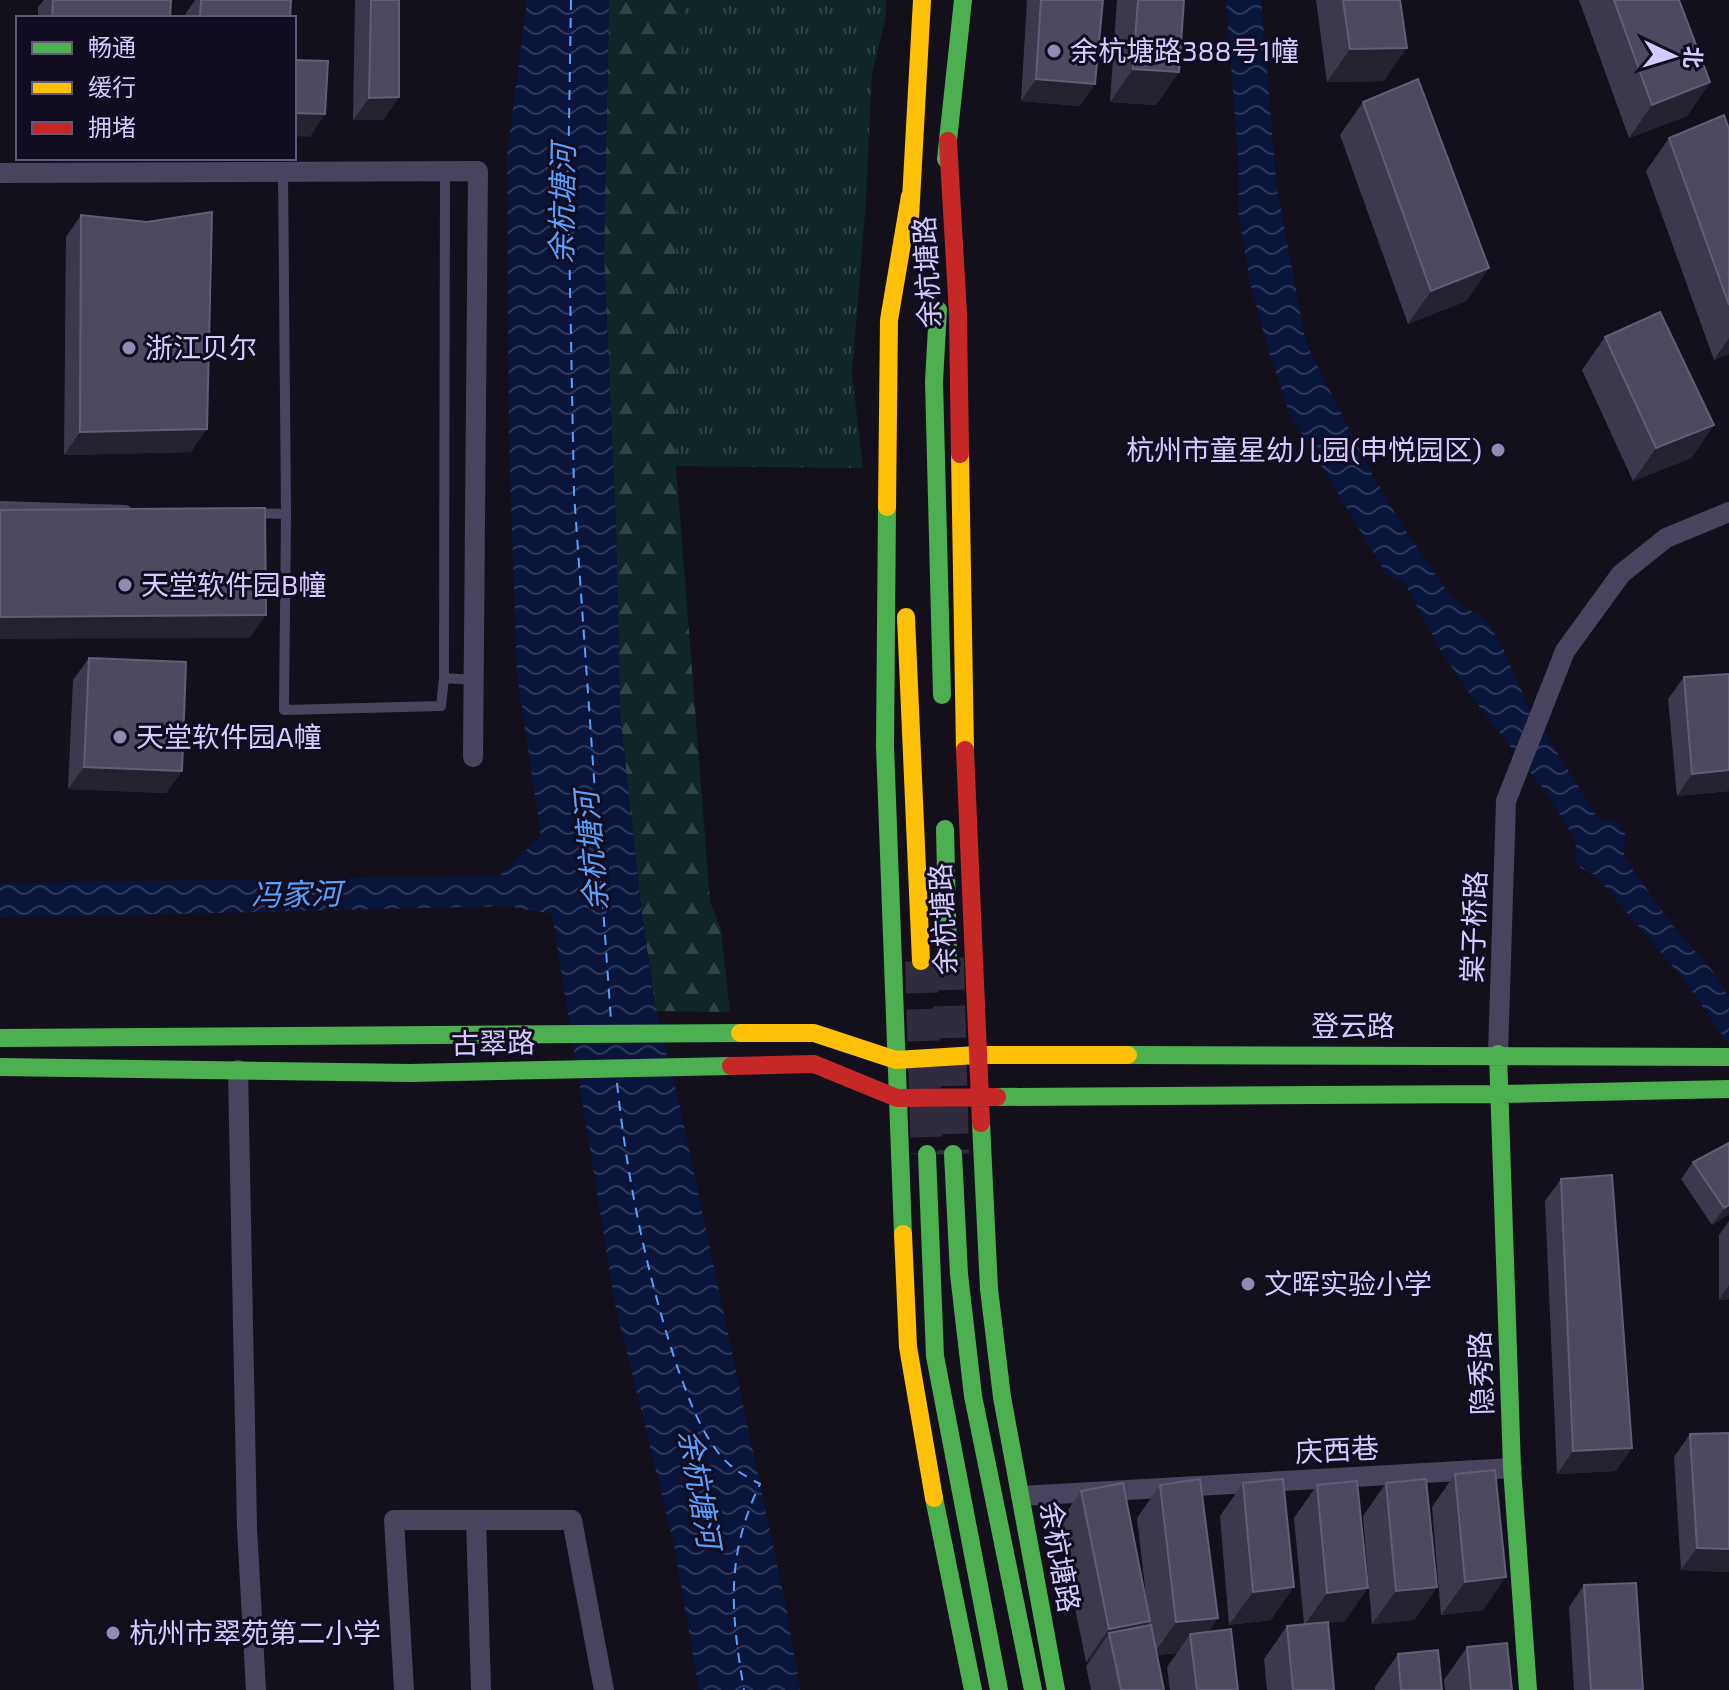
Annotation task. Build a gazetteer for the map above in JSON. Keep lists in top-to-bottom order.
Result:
{
  "streets": {
    "main road": [
      "余杭塘路",
      "登云路",
      "古翠路",
      "隐秀路"
    ],
    "street": ["棠子桥路", "庆西巷"]
  },
  "crossings": [
    ["余杭塘路", "登云路"],
    ["余杭塘路", "古翠路"],
    ["余杭塘路", "庆西巷"],
    ["棠子桥路", "登云路"],
    ["棠子桥路", "隐秀路"],
    ["登云路", "古翠路"],
    ["登云路", "隐秀路"],
    ["隐秀路", "庆西巷"]
  ],
  "water": ["余杭塘河", "冯家河"],
  "places": [
    "余杭塘路388号1幢",
    "浙江贝尔",
    "杭州市童星幼儿园(申悦园区)",
    "天堂软件园B幢",
    "天堂软件园A幢",
    "文晖实验小学",
    "杭州市翠苑第二小学"
  ],
  "legend": ["畅通", "缓行", "拥堵"],
  "north": "right"
}
